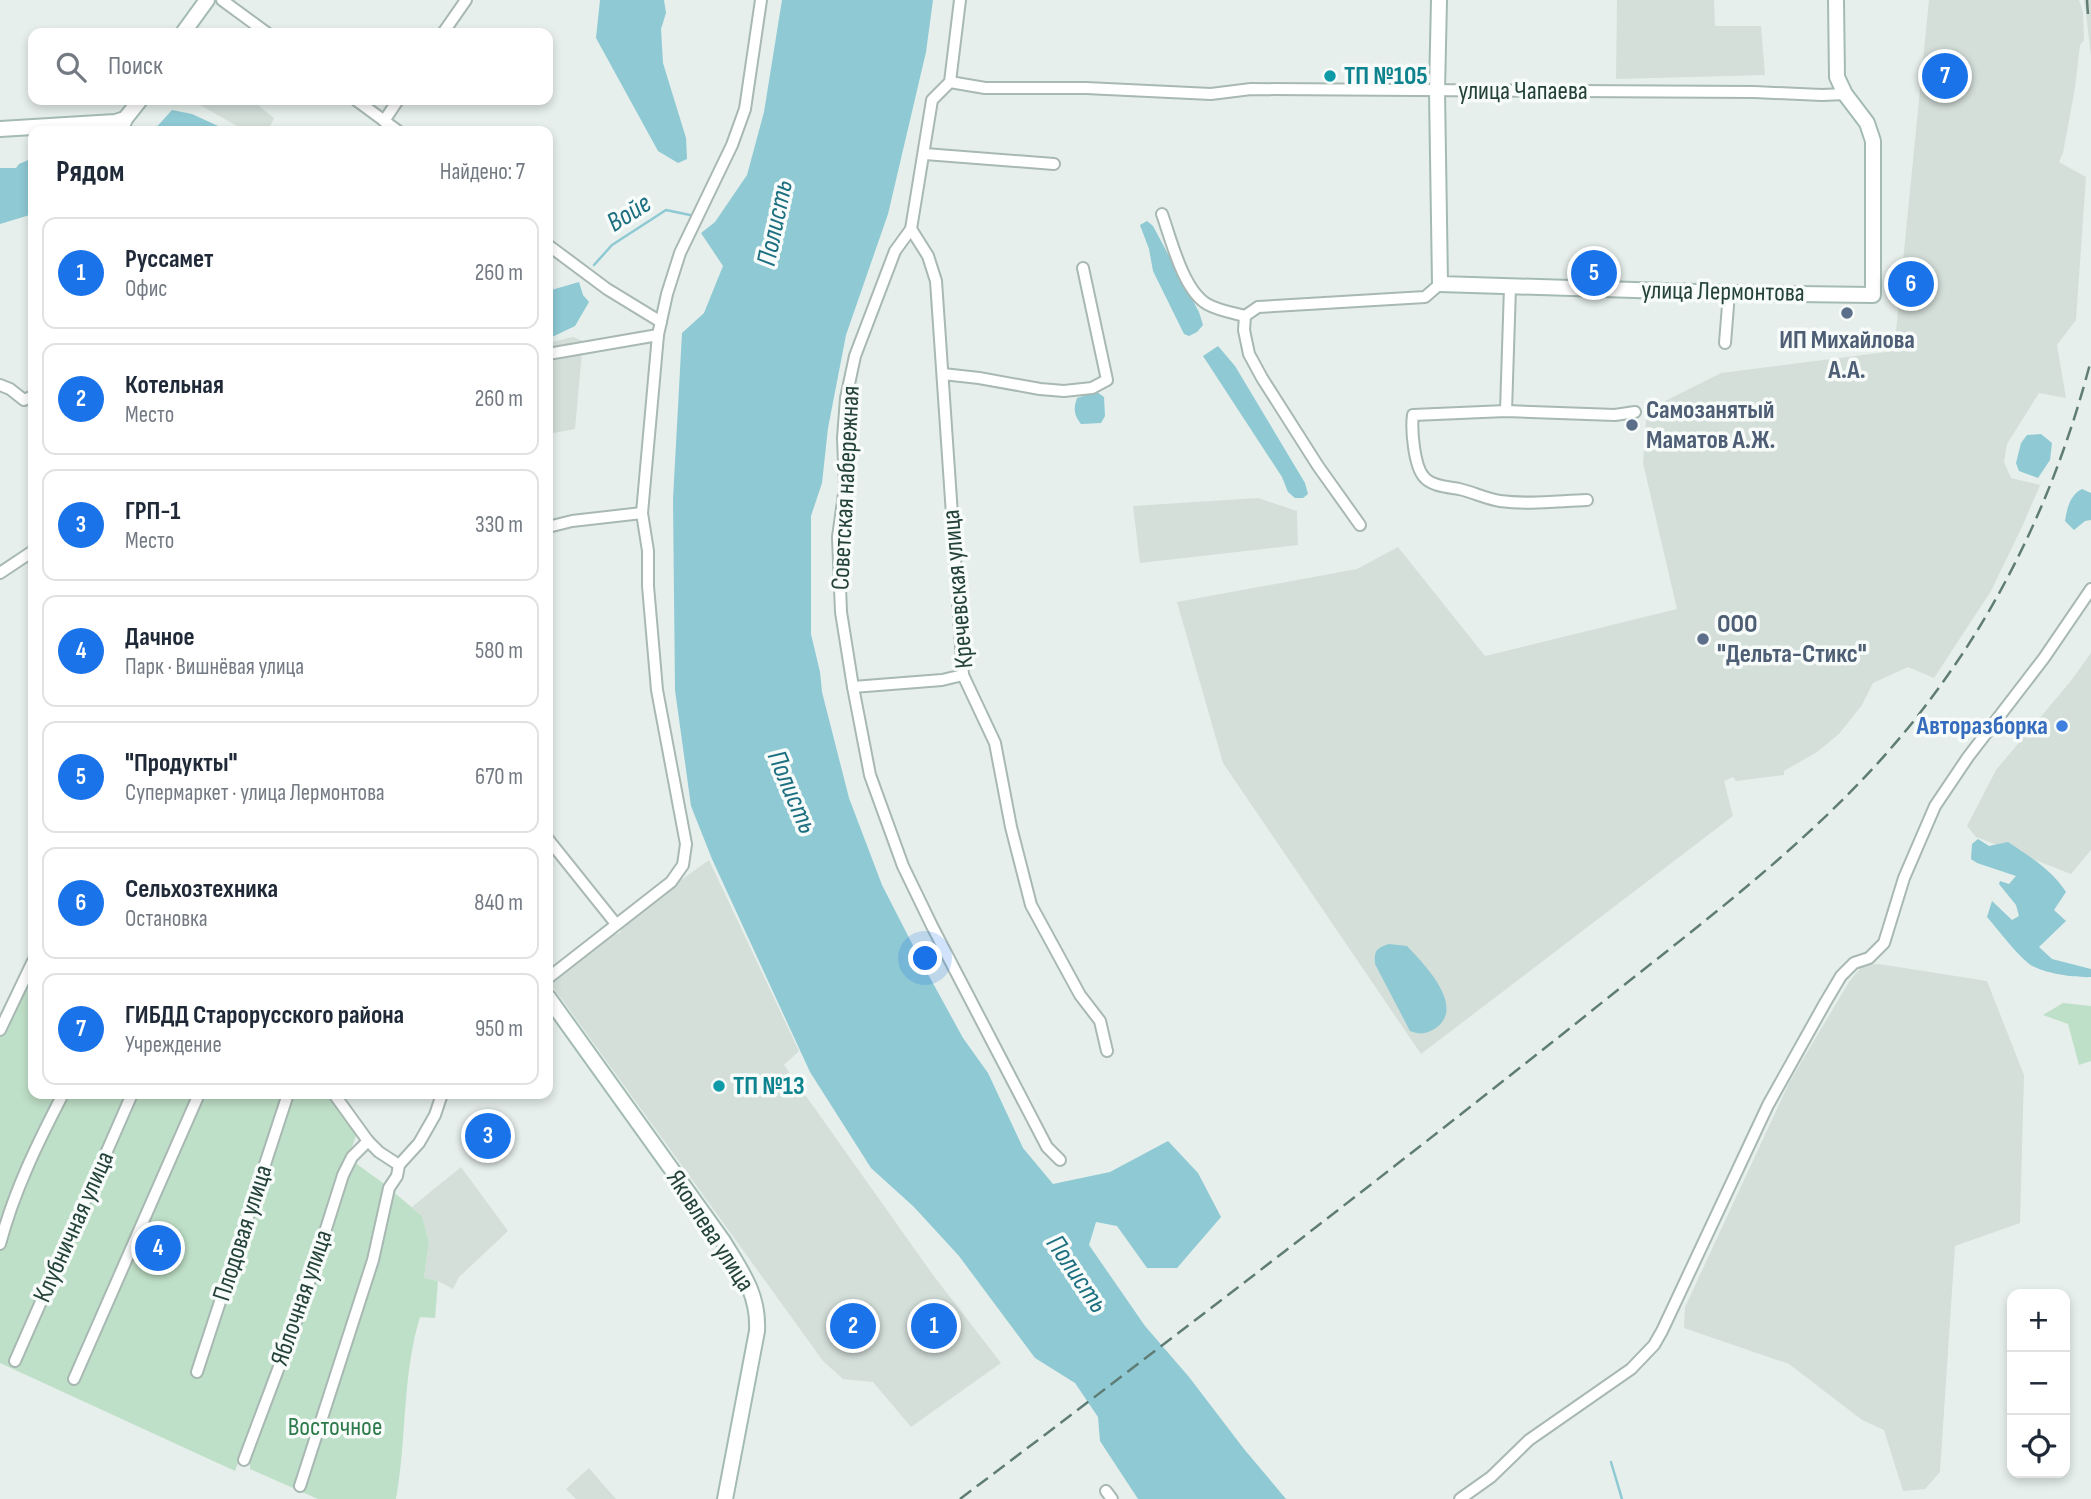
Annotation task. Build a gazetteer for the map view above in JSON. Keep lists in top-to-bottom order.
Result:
{
  "streets": {
    "street": [
      "улица Чапаева",
      "улица Лермонтова",
      "Советская набережная",
      "Кречевская улица",
      "Клубничная улица",
      "Яковлева улица",
      "Плодовая улица",
      "Яблочная улица"
    ]
  },
  "crossings": [
    ["улица Чапаева", "улица Лермонтова"],
    ["улица Чапаева", "Советская набережная"],
    ["Советская набережная", "Кречевская улица"]
  ],
  "water": ["Войе", "Полисть"],
  "parks": ["Восточное"],
  "places": [
    "ТП №105",
    "ИП Михайлова А.А.",
    "Самозанятый Маматов А.Ж.",
    "ООО \"Дельта-Стикс\"",
    "Авторазборка",
    "ТП №13"
  ],
  "page": {
    "search": "Поиск",
    "pins": [
      "7",
      "5",
      "6",
      "3",
      "4",
      "1",
      "2"
    ],
    "heading": ["Рядом", "Найдено: 7"],
    "list": [
      {
        "mark": "1",
        "name": "Руссамет",
        "note": "Офис",
        "value": "260 m"
      },
      {
        "mark": "2",
        "name": "Котельная",
        "note": "Место",
        "value": "260 m"
      },
      {
        "mark": "3",
        "name": "ГРП-1",
        "note": "Место",
        "value": "330 m"
      },
      {
        "mark": "4",
        "name": "Дачное",
        "note": "Парк · Вишнёвая улица",
        "value": "580 m"
      },
      {
        "mark": "5",
        "name": "\"Продукты\"",
        "note": "Супермаркет · улица Лермонтова",
        "value": "670 m"
      },
      {
        "mark": "6",
        "name": "Сельхозтехника",
        "note": "Остановка",
        "value": "840 m"
      },
      {
        "mark": "7",
        "name": "ГИБДД Старорусского района",
        "note": "Учреждение",
        "value": "950 m"
      }
    ],
    "map_buttons": ["+", "−"]
  }
}
